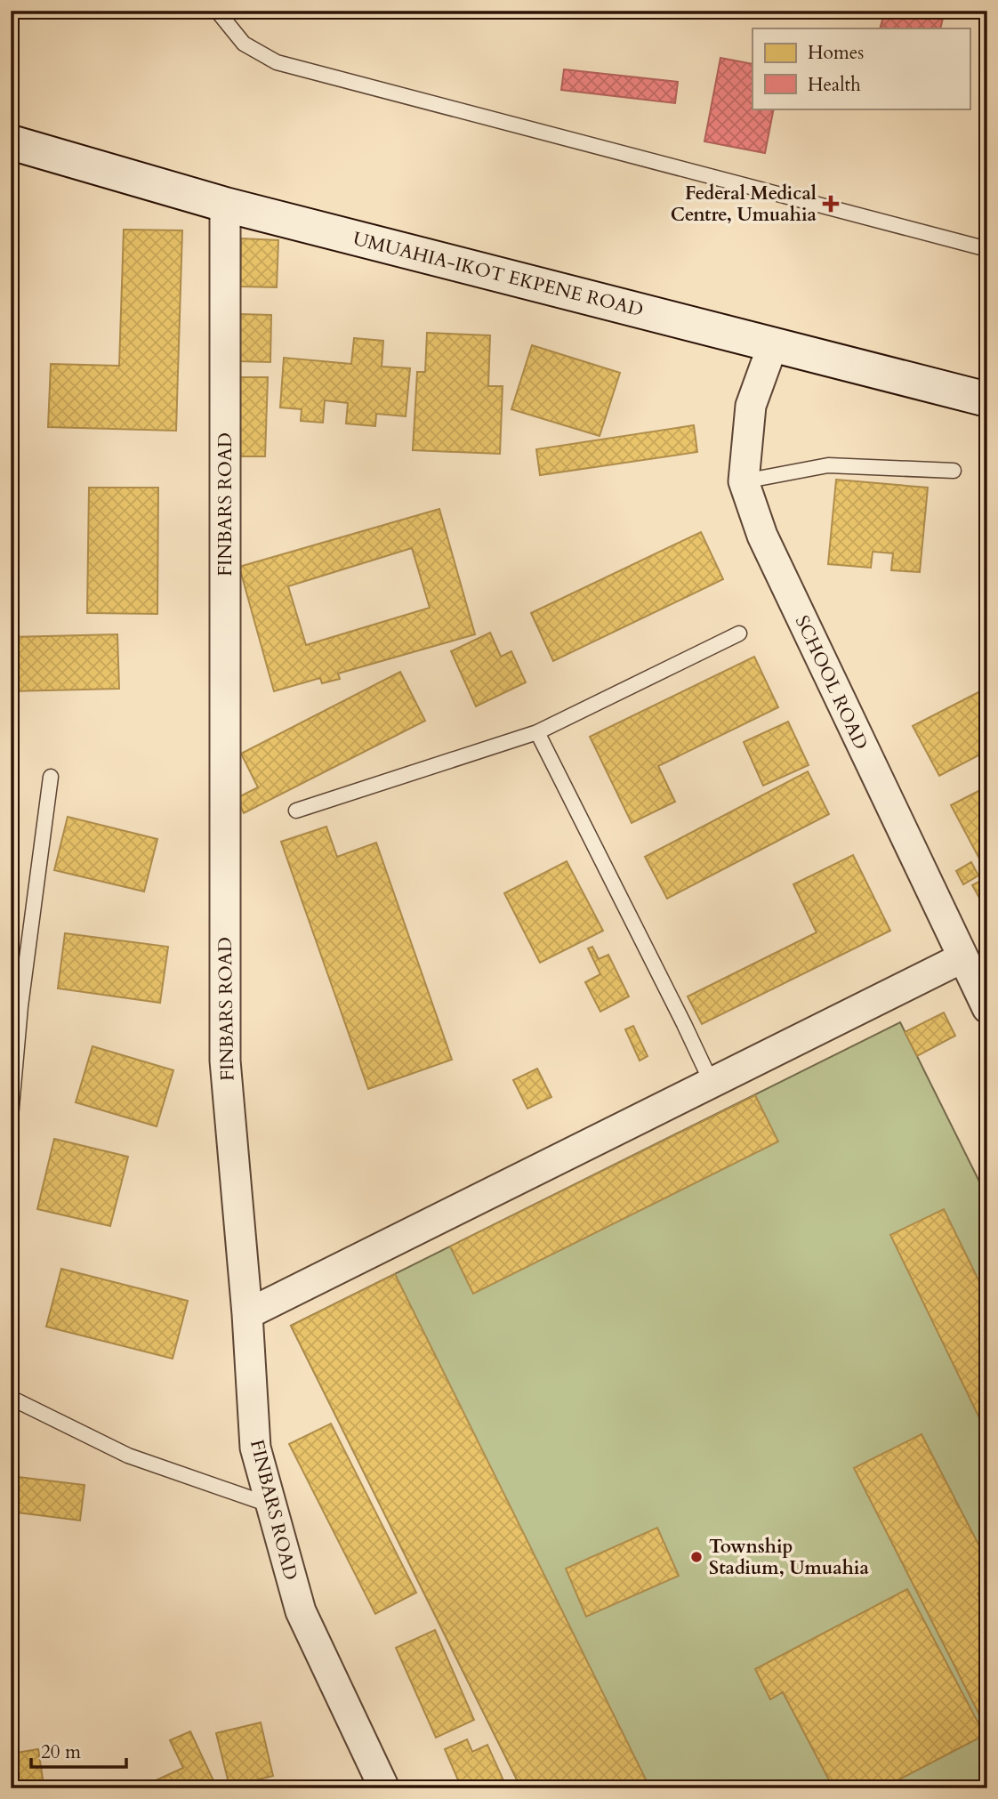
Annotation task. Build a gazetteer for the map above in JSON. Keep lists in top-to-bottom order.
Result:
{
  "streets": {
    "main road": ["UMUAHIA-IKOT EKPENE ROAD"],
    "street": ["FINBARS ROAD", "SCHOOL ROAD"]
  },
  "crossings": [
    ["UMUAHIA-IKOT EKPENE ROAD", "FINBARS ROAD"],
    ["UMUAHIA-IKOT EKPENE ROAD", "SCHOOL ROAD"]
  ],
  "places": {
    "health": ["Federal Medical Centre, Umuahia"],
    "other": ["Township Stadium, Umuahia"]
  },
  "legend": ["Homes", "Health"],
  "scale_bar": "20 m"
}
